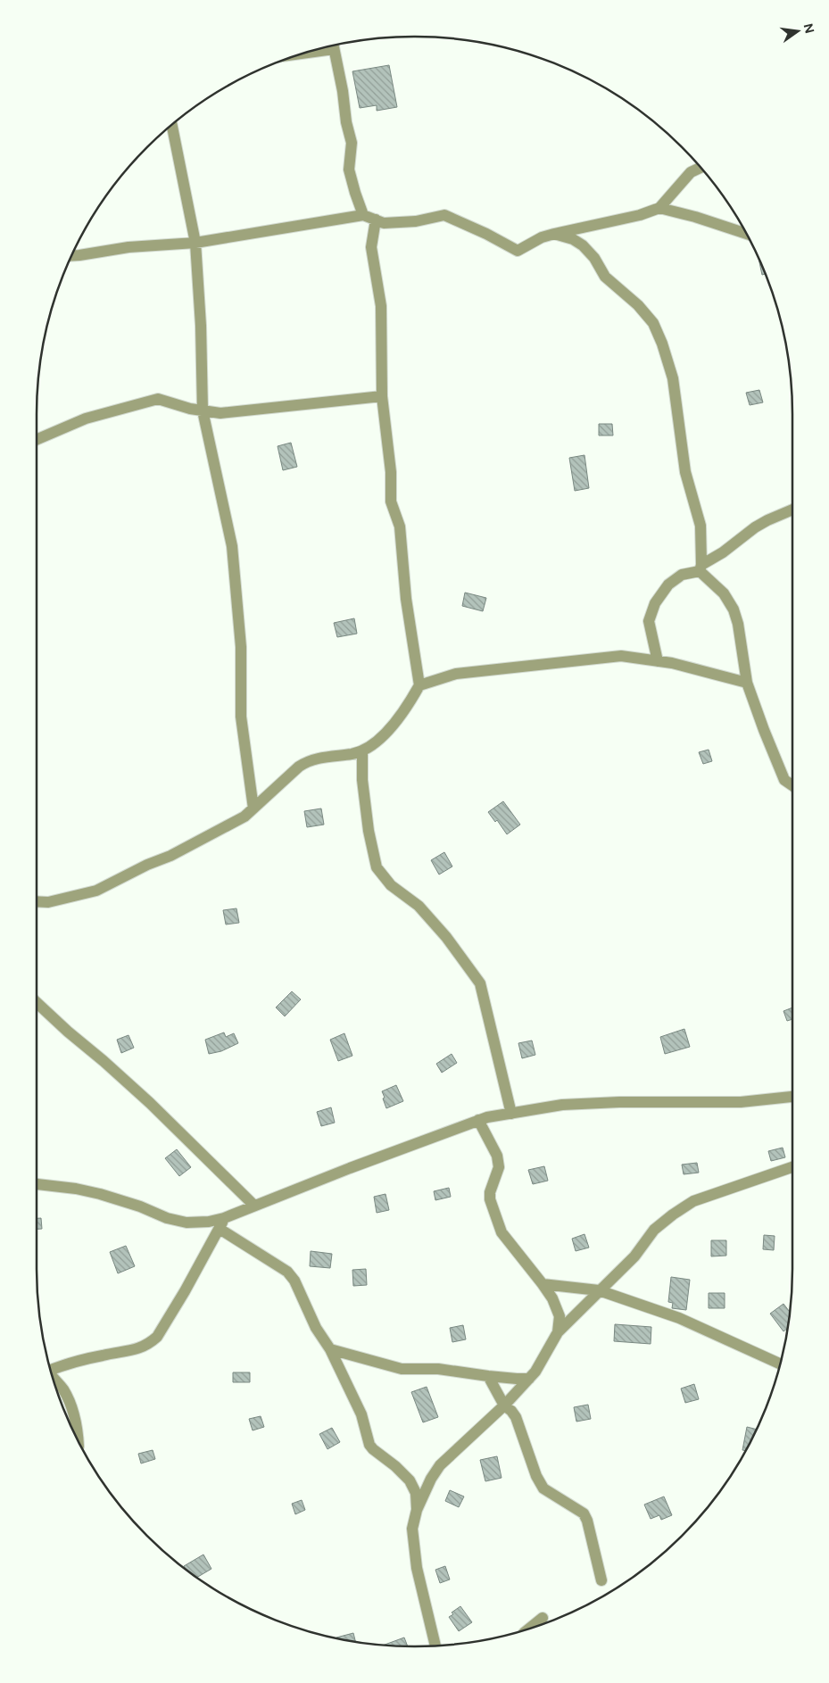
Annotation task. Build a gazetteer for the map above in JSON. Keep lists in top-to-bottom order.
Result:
{
  "north": "right"
}
